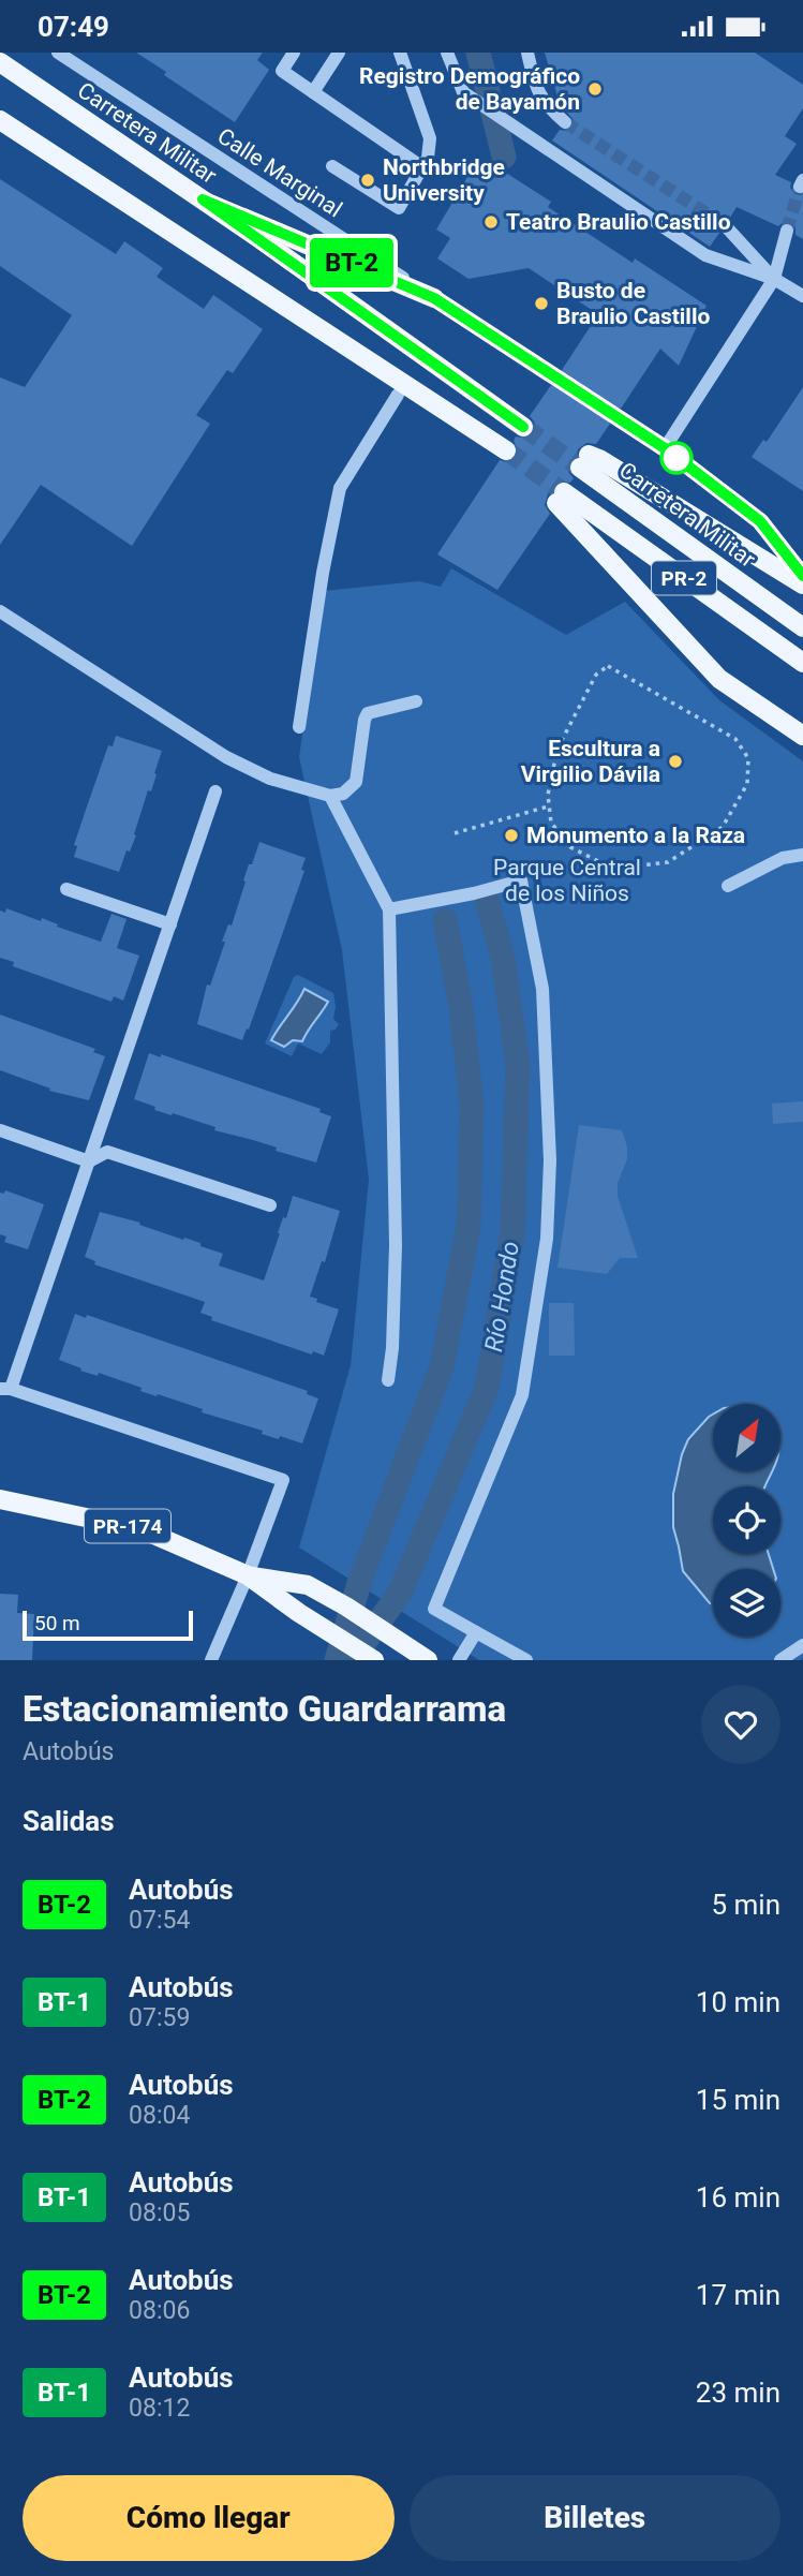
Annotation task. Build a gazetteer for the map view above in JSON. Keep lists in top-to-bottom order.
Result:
{
  "streets": {
    "main road": ["Carretera Militar", "PR-2", "PR-174"],
    "street": ["Calle Marginal"]
  },
  "water": ["Río Hondo"],
  "parks": ["Parque Central de los Niños"],
  "places": [
    "Registro Demográfico de Bayamón",
    "Northbridge University",
    "Teatro Braulio Castillo",
    "Busto de Braulio Castillo",
    "Escultura a Virgilio Dávila",
    "Monumento a la Raza"
  ],
  "lines": ["bus line BT-2"],
  "scale_bar": "50 m",
  "north": "top right",
  "page": {
    "status": "07:49",
    "on_map": "BT-2",
    "scale": "50 m",
    "heading": [
      ["Estacionamiento Guardarrama", "Autobús"],
      "Salidas"
    ],
    "list": [
      {
        "mark": "BT-2",
        "name": "Autobús",
        "note": "07:54",
        "value": "5 min"
      },
      {
        "mark": "BT-1",
        "name": "Autobús",
        "note": "07:59",
        "value": "10 min"
      },
      {
        "mark": "BT-2",
        "name": "Autobús",
        "note": "08:04",
        "value": "15 min"
      },
      {
        "mark": "BT-1",
        "name": "Autobús",
        "note": "08:05",
        "value": "16 min"
      },
      {
        "mark": "BT-2",
        "name": "Autobús",
        "note": "08:06",
        "value": "17 min"
      },
      {
        "mark": "BT-1",
        "name": "Autobús",
        "note": "08:12",
        "value": "23 min"
      }
    ],
    "buttons": ["Cómo llegar", "Billetes"]
  }
}
